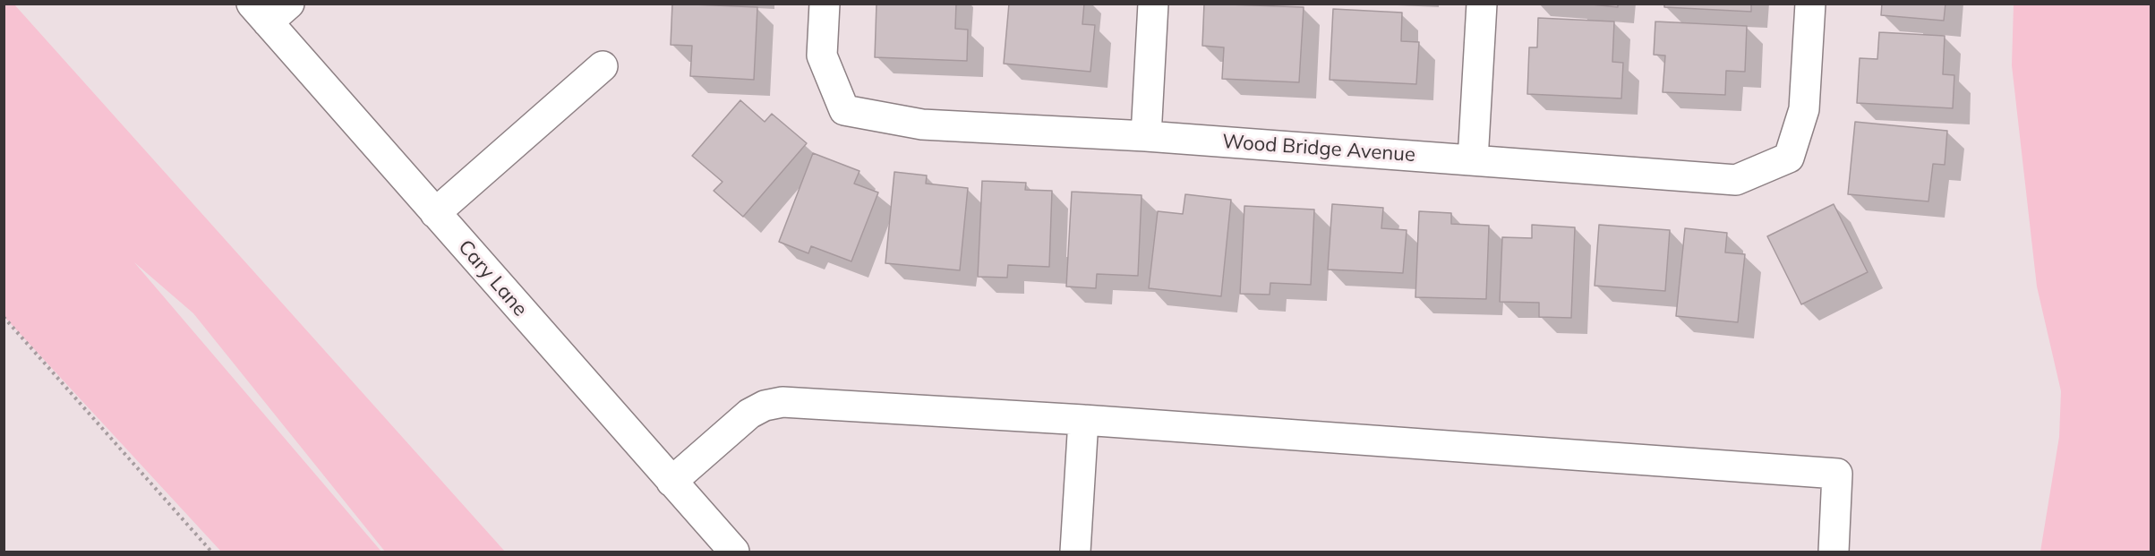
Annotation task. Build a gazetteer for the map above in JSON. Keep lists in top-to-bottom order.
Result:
{
  "streets": {
    "street": ["Wood Bridge Avenue", "Cary Lane"]
  }
}
